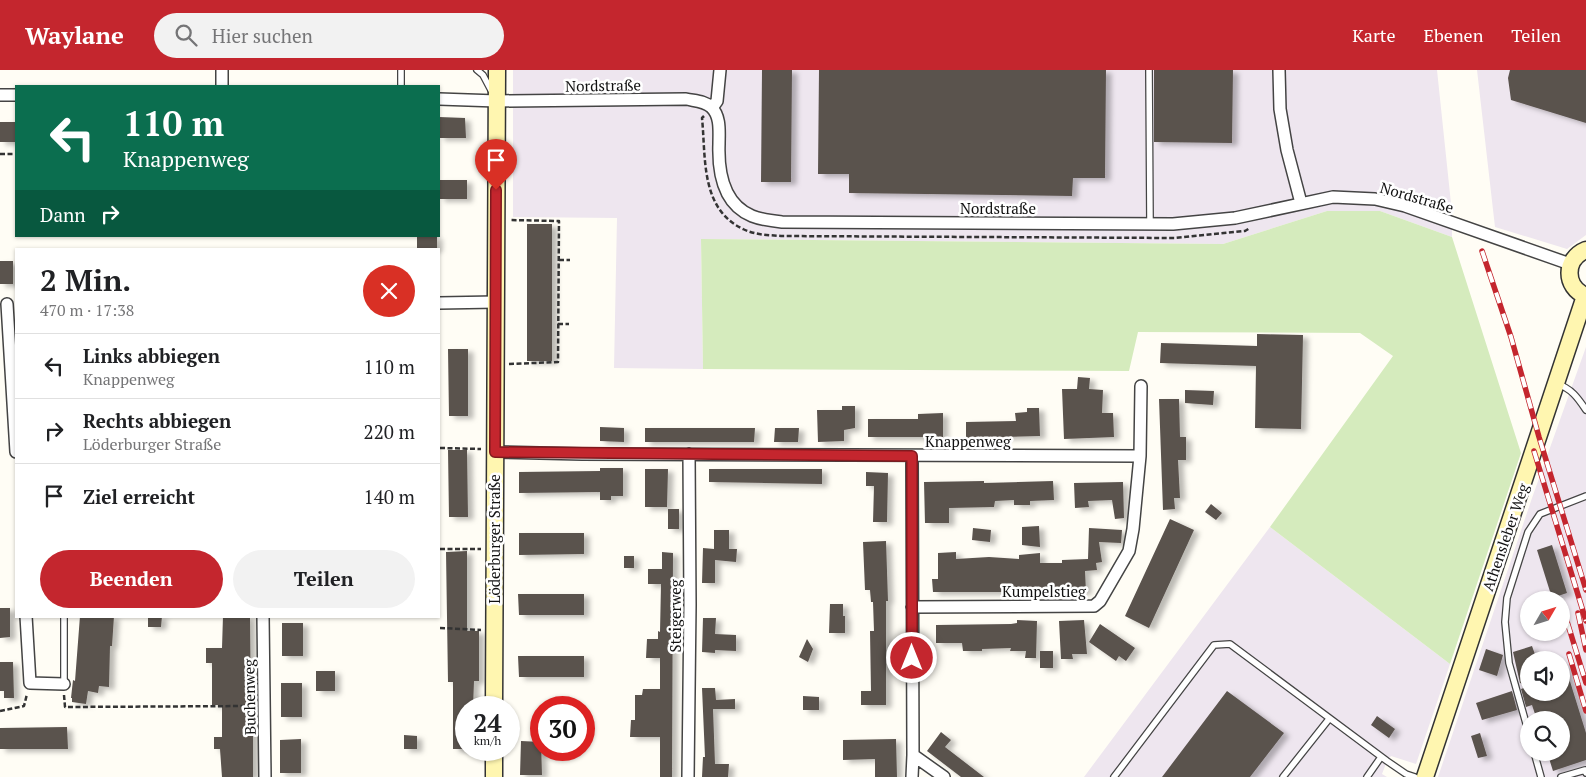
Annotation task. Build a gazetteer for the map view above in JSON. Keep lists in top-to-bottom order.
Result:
{
  "streets": {
    "street": [
      "Nordstraße",
      "Knappenweg",
      "Athensleber Weg",
      "Löderburger Straße",
      "Kumpelstieg",
      "Steigerweg",
      "Buchenweg"
    ]
  },
  "crossings": [
    ["Nordstraße", "Löderburger Straße"],
    ["Knappenweg", "Löderburger Straße"],
    ["Knappenweg", "Kumpelstieg"],
    ["Knappenweg", "Steigerweg"]
  ],
  "north": "top right",
  "page": {
    "header": "Waylane",
    "search": "Hier suchen",
    "nav": ["Karte", "Ebenen", "Teilen"],
    "turn": ["110 m", "Knappenweg"],
    "then": "Dann",
    "heading": ["2 Min.", "470 m · 17:38"],
    "list": [
      {
        "name": "Links abbiegen",
        "note": "Knappenweg",
        "value": "110 m"
      },
      {
        "name": "Rechts abbiegen",
        "note": "Löderburger Straße",
        "value": "220 m"
      },
      {
        "name": "Ziel erreicht",
        "value": "140 m"
      }
    ],
    "buttons": ["Beenden", "Teilen"],
    "speed": "24 km/h",
    "limit": "30"
  }
}
